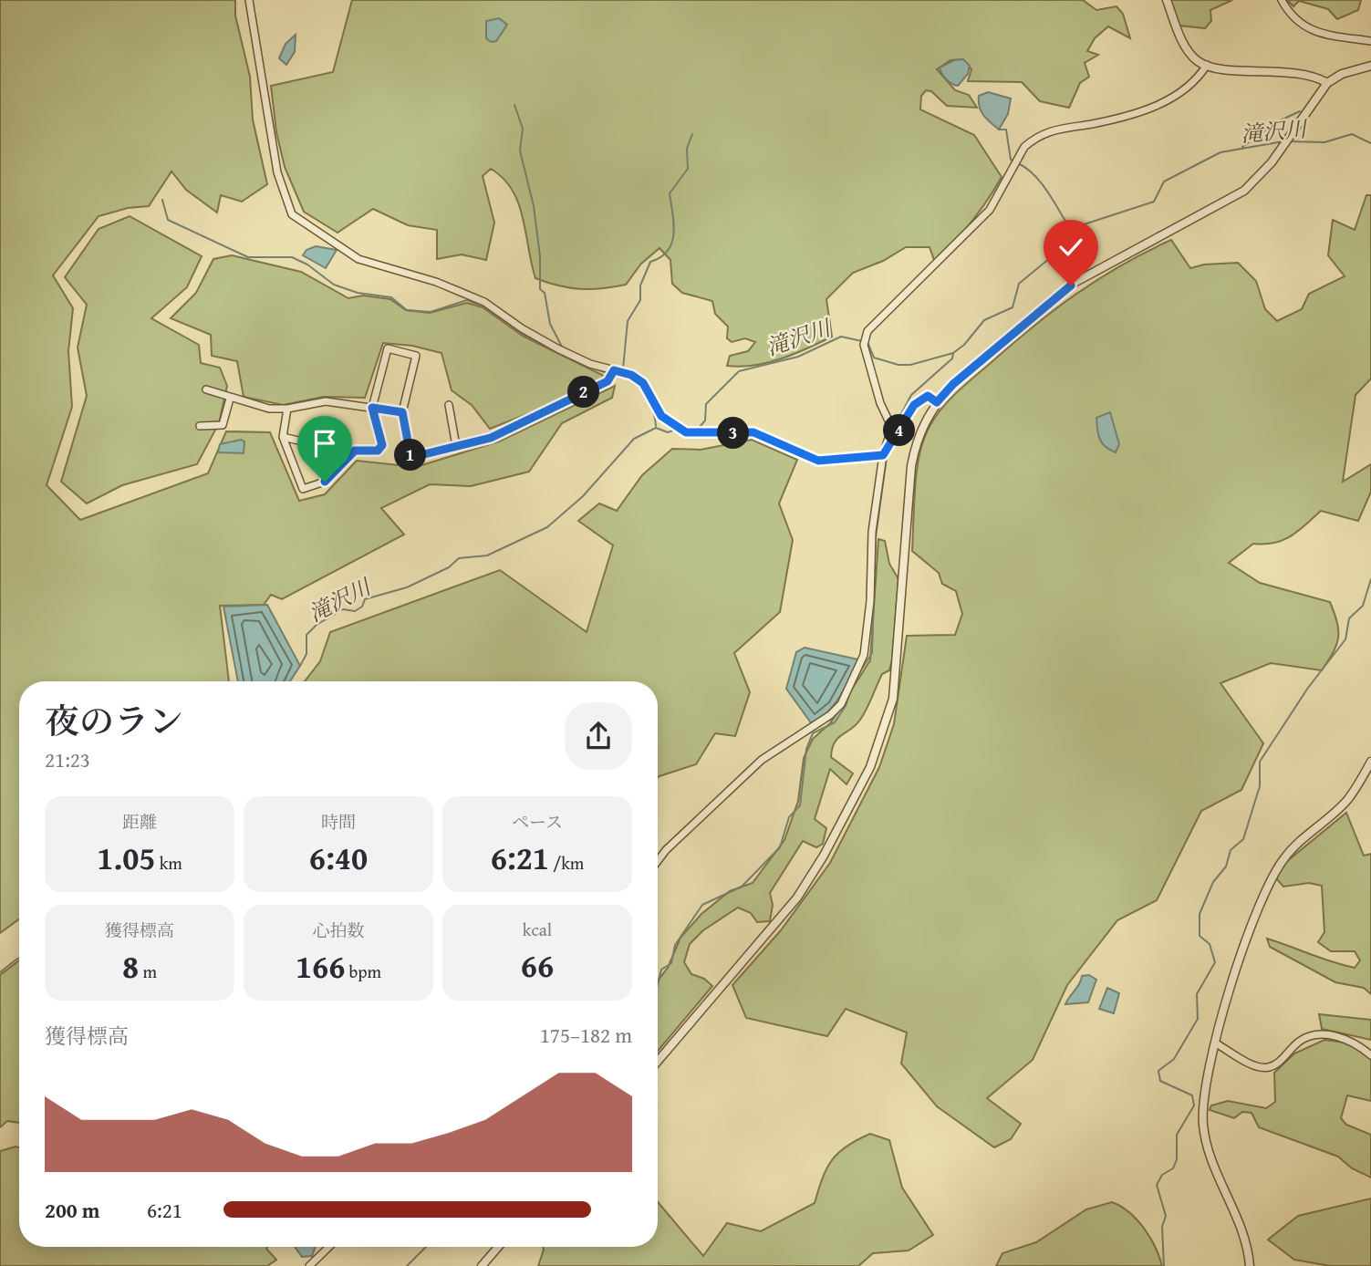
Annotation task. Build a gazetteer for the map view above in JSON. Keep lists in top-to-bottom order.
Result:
{
  "water": ["滝沢川"],
  "page": {
    "pins": [
      "2",
      "4",
      "3",
      "1"
    ],
    "heading": ["夜のラン", "21:23"],
    "stats": [
      ["距離", "1.05 km"],
      ["時間", "6:40"],
      ["ペース", "6:21 /km"],
      ["獲得標高", "8 m"],
      ["心拍数", "166 bpm"],
      ["kcal", "66"]
    ],
    "chart": ["獲得標高", "175–182 m"],
    "list": [
      {
        "name": "200 m",
        "note": "6:21"
      }
    ]
  }
}
